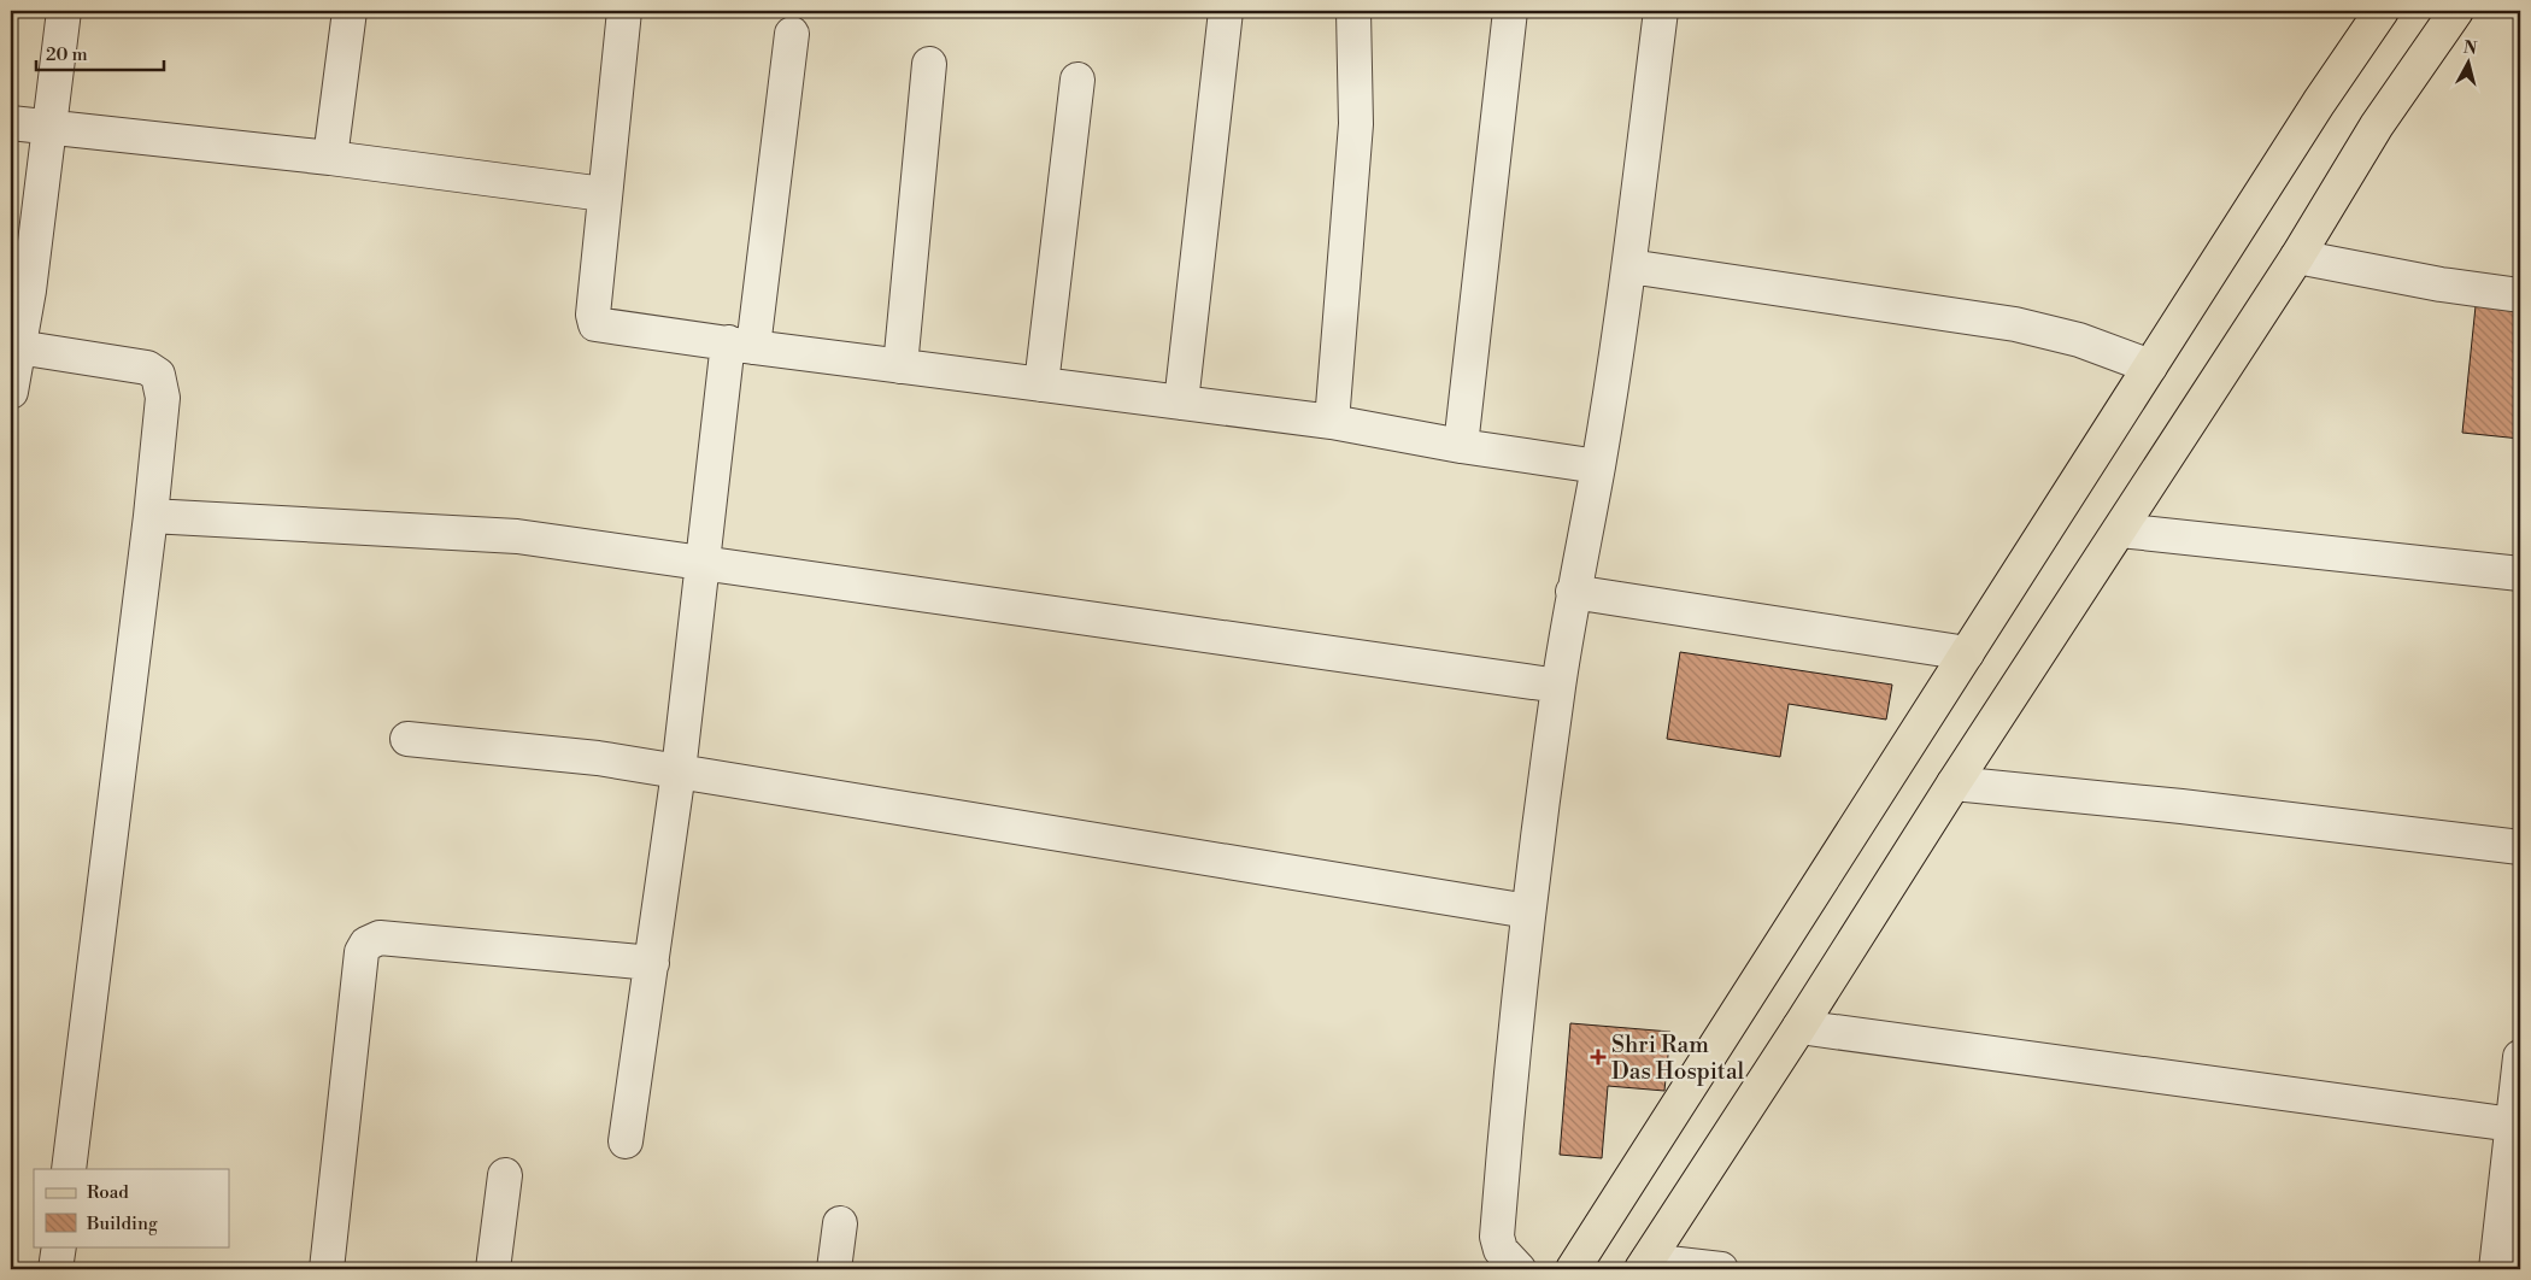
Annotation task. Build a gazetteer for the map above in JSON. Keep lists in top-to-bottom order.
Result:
{
  "places": {
    "health": ["Shri Ram Das Hospital"]
  },
  "legend": ["Road", "Building"],
  "scale_bar": "20 m",
  "north": "top"
}
